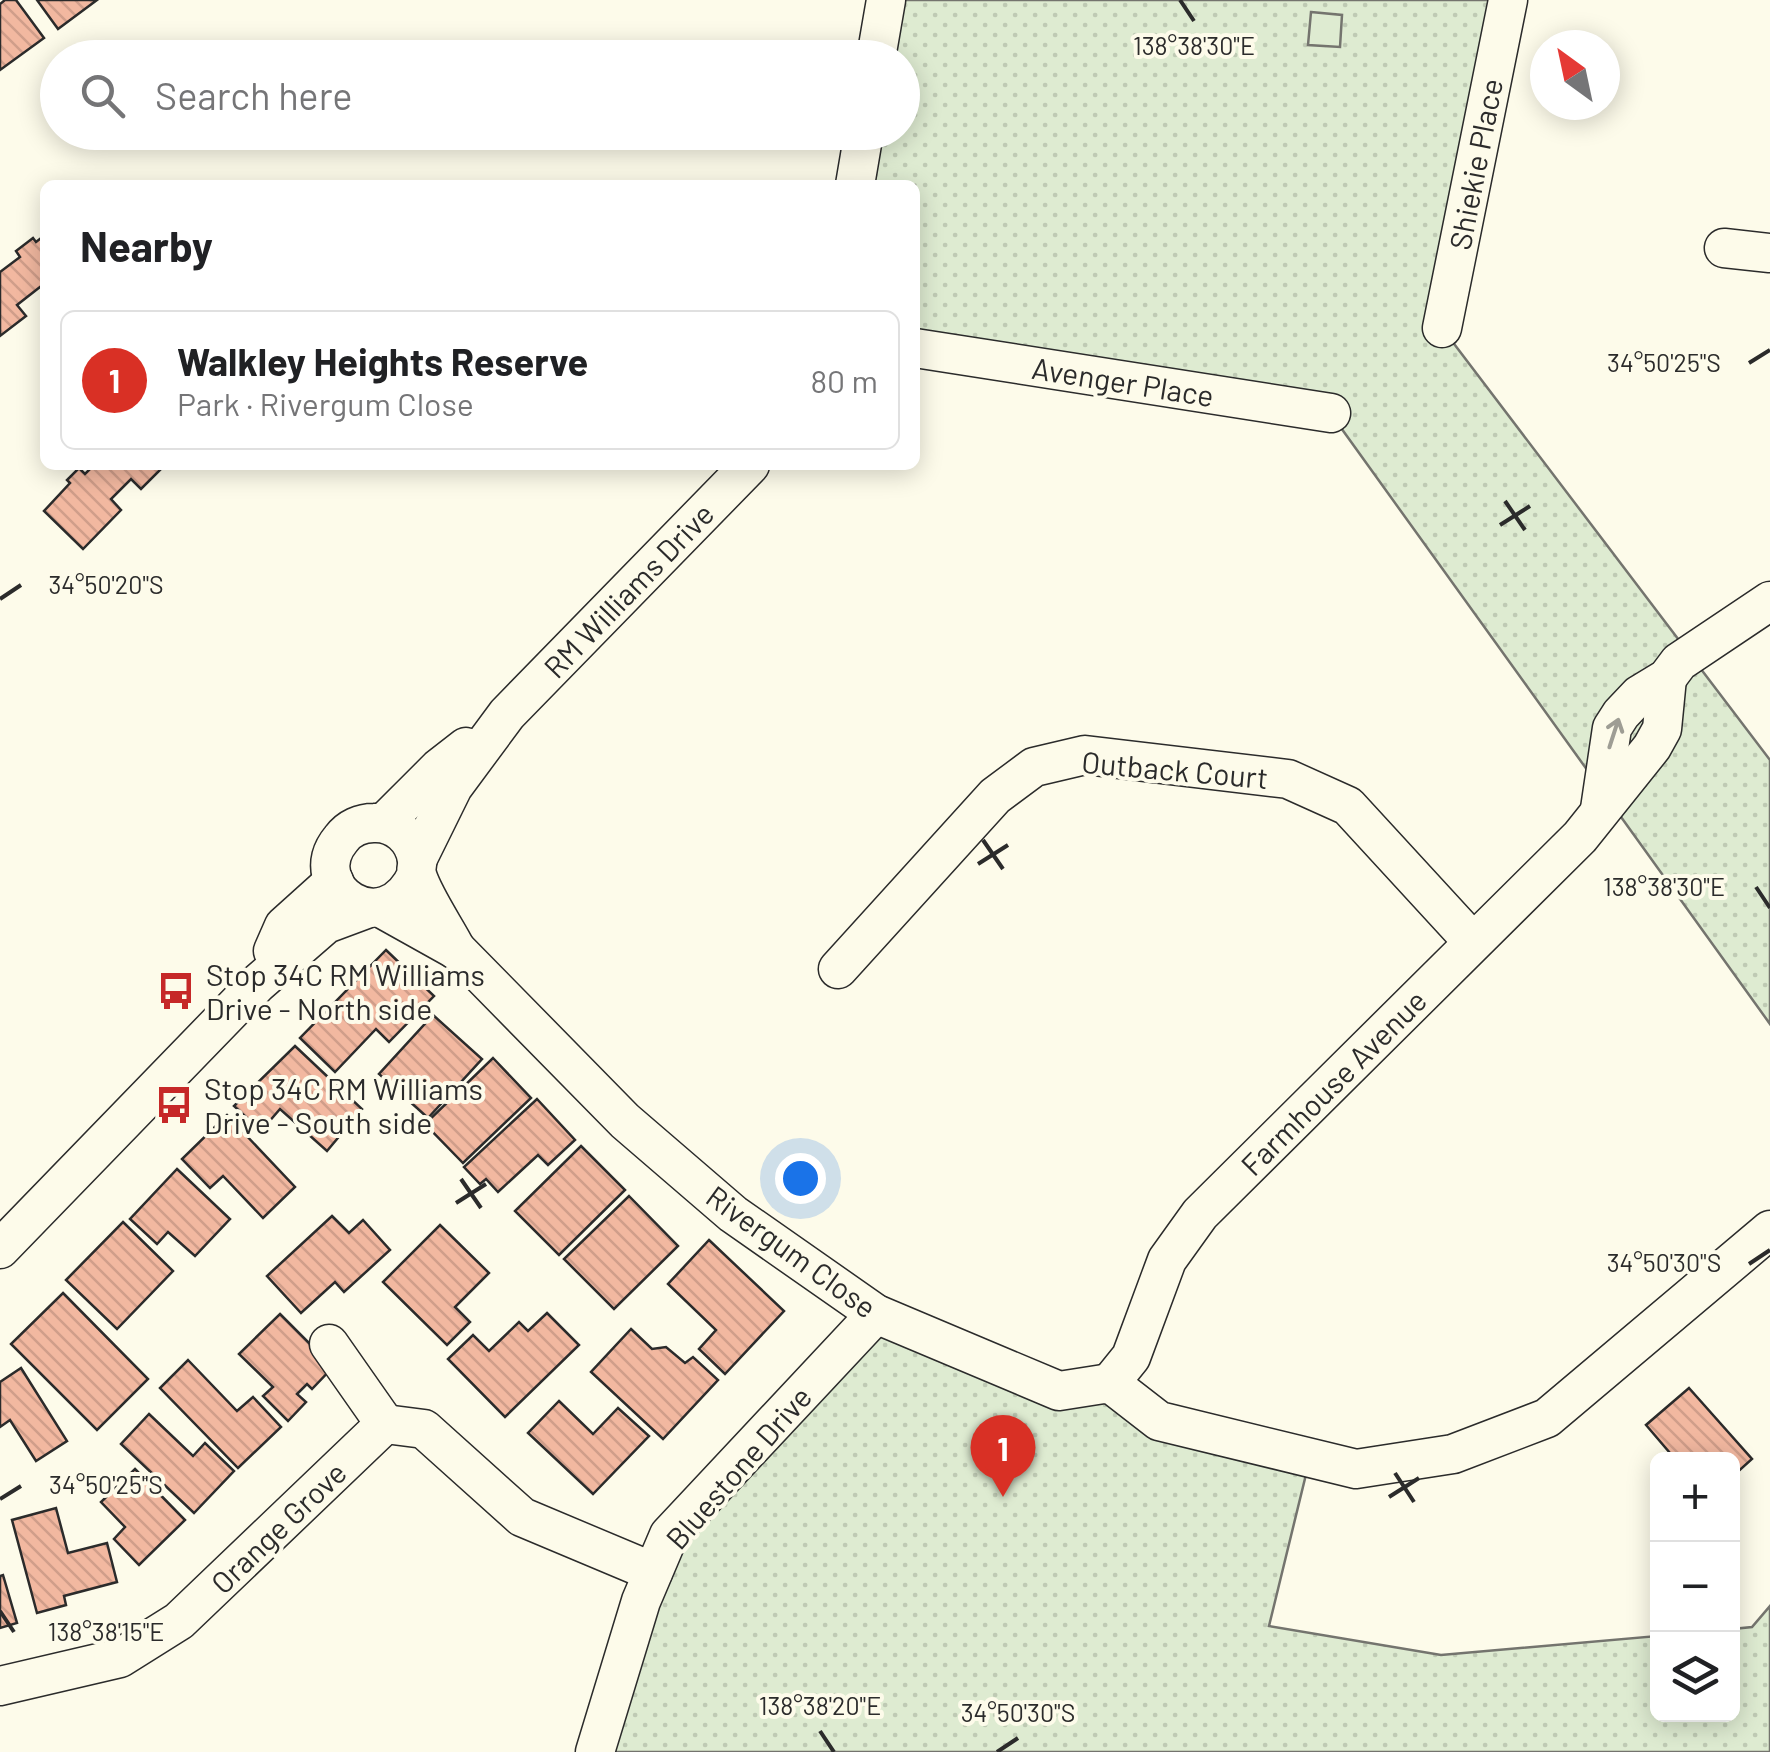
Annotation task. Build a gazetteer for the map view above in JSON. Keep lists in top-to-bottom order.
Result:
{
  "streets": {
    "street": [
      "Shiekie Place",
      "Avenger Place",
      "RM Williams Drive",
      "Outback Court",
      "Farmhouse Avenue",
      "Rivergum Close",
      "Bluestone Drive",
      "Orange Grove"
    ]
  },
  "crossings": [
    ["RM Williams Drive", "Rivergum Close"],
    ["Outback Court", "Farmhouse Avenue"],
    ["Farmhouse Avenue", "Rivergum Close"],
    ["Rivergum Close", "Bluestone Drive"]
  ],
  "places": {
    "bus stop": ["Stop 34C RM Williams Drive - North side", "Stop 34C RM Williams Drive - South side"]
  },
  "north": "top left",
  "page": {
    "search": "Search here",
    "heading": "Nearby",
    "list": [
      {
        "mark": "1",
        "name": "Walkley Heights Reserve",
        "note": "Park · Rivergum Close",
        "value": "80 m"
      }
    ],
    "pins": "1",
    "map_buttons": ["+", "−"]
  },
  "coordinates": [
    "138°38'30\"E",
    "34°50'25\"S",
    "34°50'20\"S",
    "34°50'30\"S",
    "138°38'15\"E",
    "138°38'20\"E"
  ]
}
